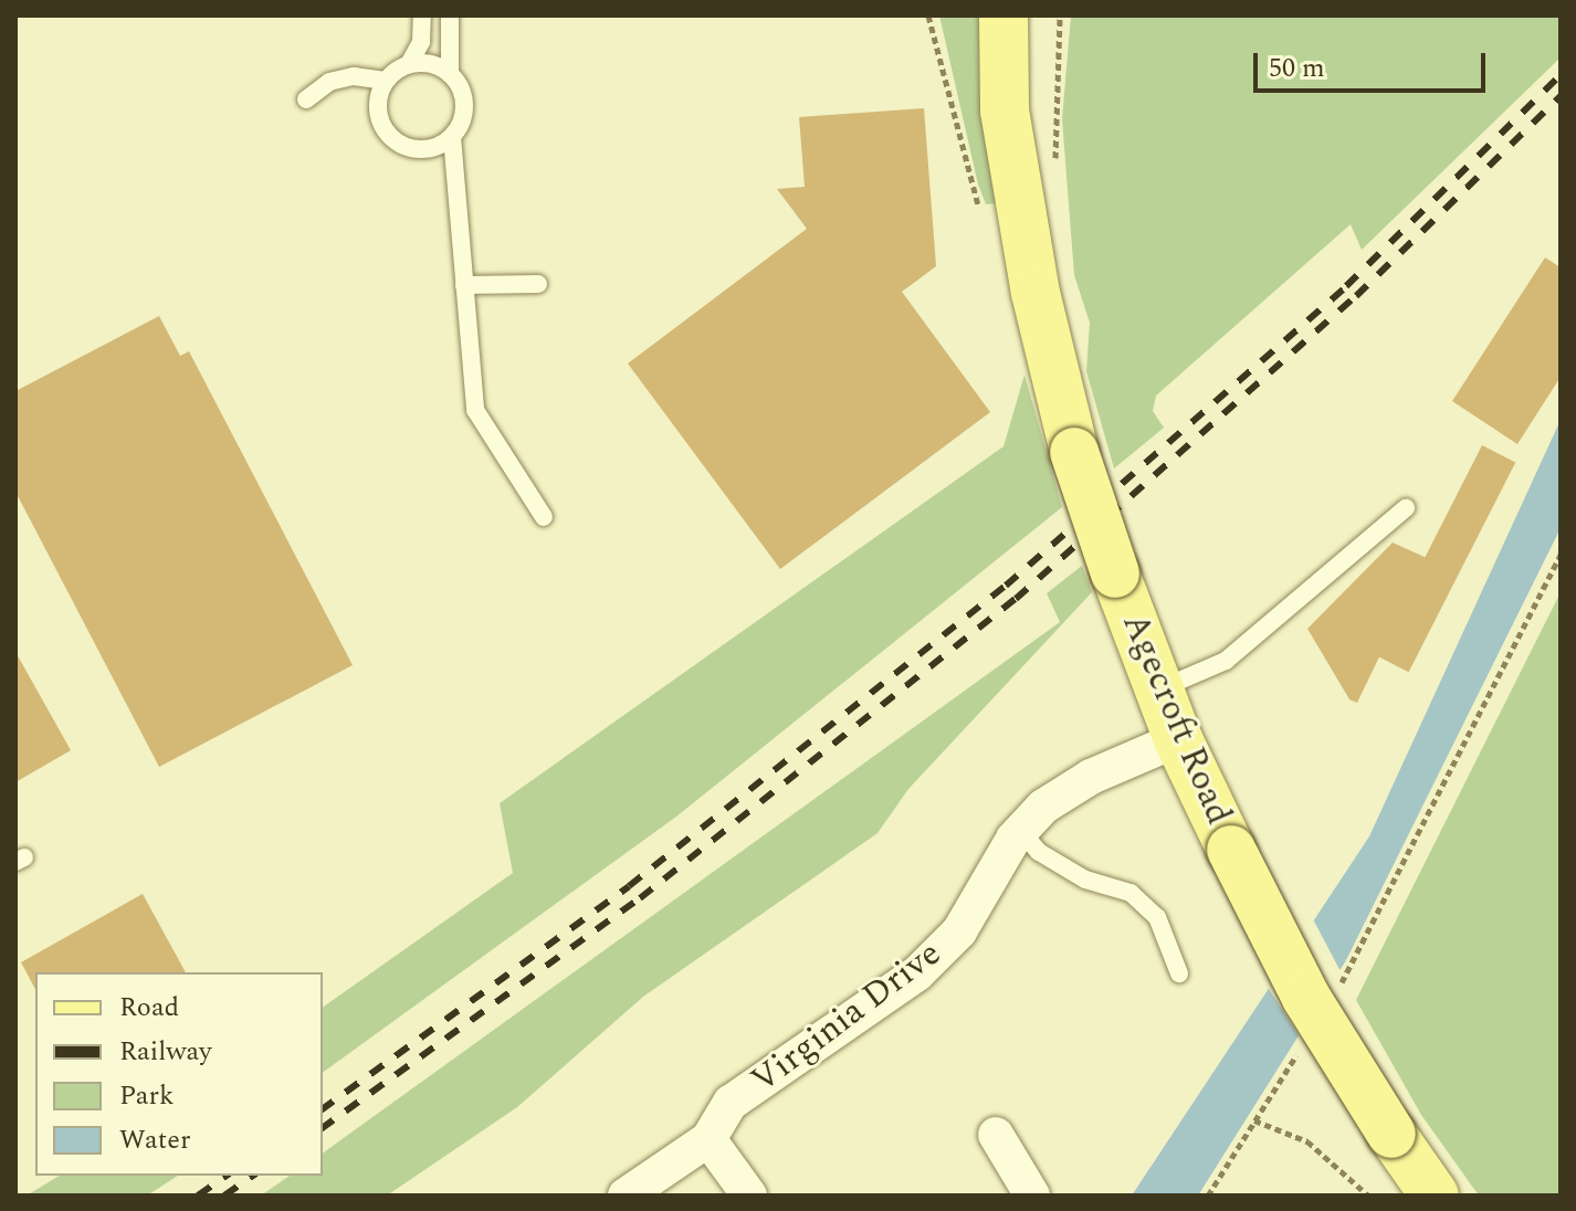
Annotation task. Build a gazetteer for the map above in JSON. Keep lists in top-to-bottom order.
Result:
{
  "streets": {
    "main road": ["Agecroft Road"],
    "street": ["Virginia Drive"]
  },
  "crossings": [
    ["Agecroft Road", "Virginia Drive"]
  ],
  "legend": [
    "Road",
    "Railway",
    "Park",
    "Water"
  ],
  "scale_bar": "50 m"
}
